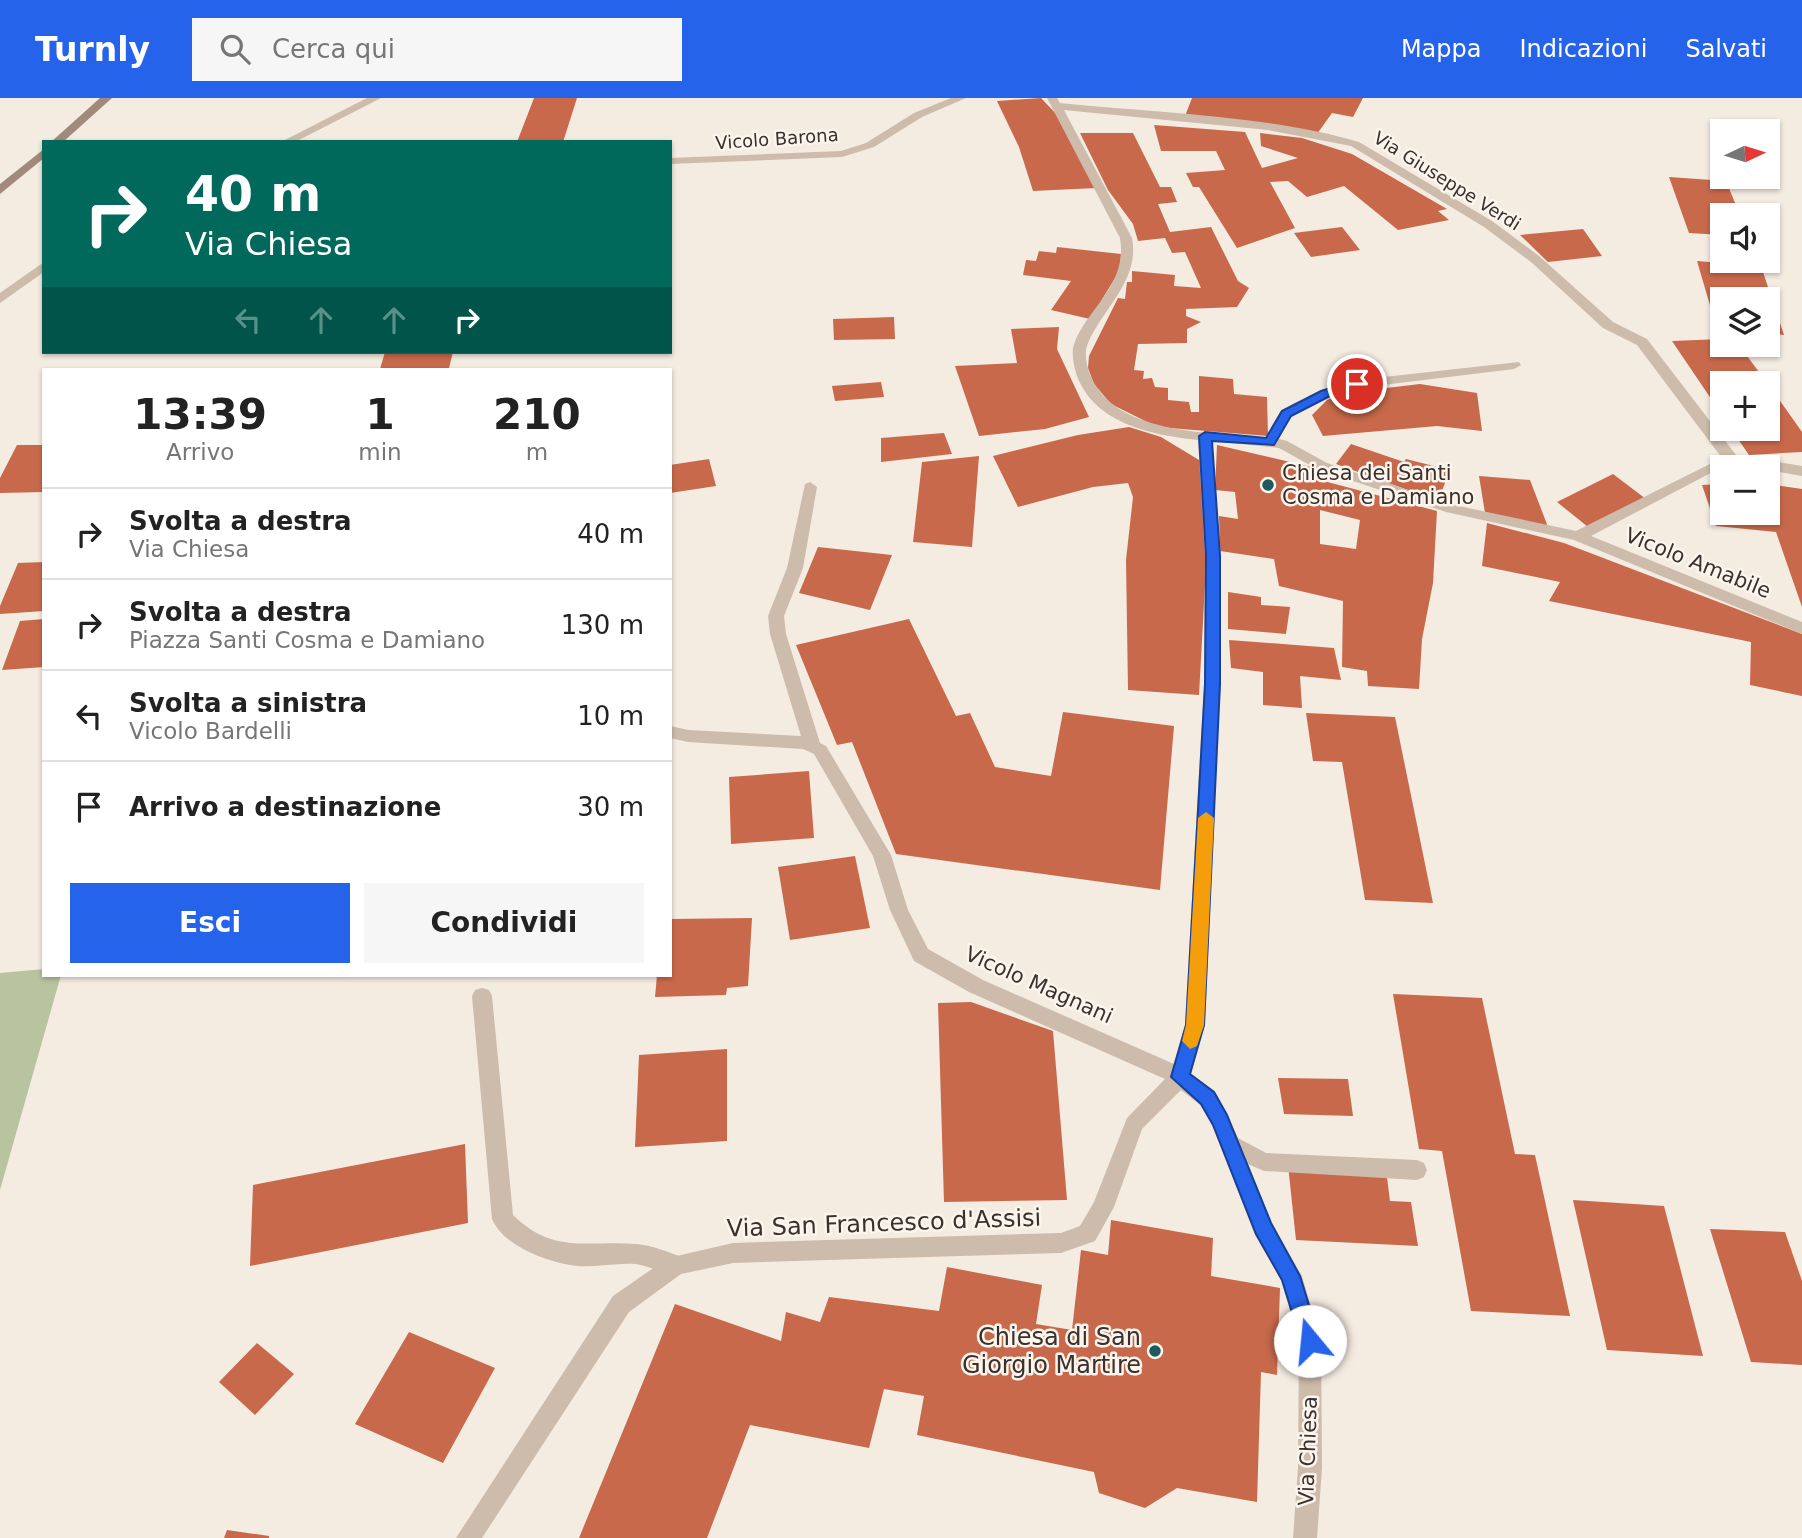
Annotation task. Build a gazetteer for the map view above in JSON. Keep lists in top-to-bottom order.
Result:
{
  "streets": {
    "street": [
      "Vicolo Barona",
      "Via Giuseppe Verdi",
      "Vicolo Amabile",
      "Vicolo Magnani",
      "Via San Francesco d'Assisi",
      "Via Chiesa"
    ]
  },
  "crossings": [
    ["Via Giuseppe Verdi", "Vicolo Amabile"],
    ["Vicolo Magnani", "Via San Francesco d'Assisi"],
    ["Vicolo Magnani", "Via Chiesa"],
    ["Via San Francesco d'Assisi", "Via Chiesa"]
  ],
  "places": ["Chiesa dei Santi Cosma e Damiano", "Chiesa di San Giorgio Martire"],
  "north": "right",
  "page": {
    "header": "Turnly",
    "search": "Cerca qui",
    "nav": ["Mappa", "Indicazioni", "Salvati"],
    "map_buttons": ["+", "−"],
    "turn": ["40 m", "Via Chiesa"],
    "eta": [
      "13:39",
      "Arrivo",
      "1",
      "min",
      "210",
      "m"
    ],
    "list": [
      {
        "name": "Svolta a destra",
        "note": "Via Chiesa",
        "value": "40 m"
      },
      {
        "name": "Svolta a destra",
        "note": "Piazza Santi Cosma e Damiano",
        "value": "130 m"
      },
      {
        "name": "Svolta a sinistra",
        "note": "Vicolo Bardelli",
        "value": "10 m"
      },
      {
        "name": "Arrivo a destinazione",
        "value": "30 m"
      }
    ],
    "buttons": ["Esci", "Condividi"]
  }
}
